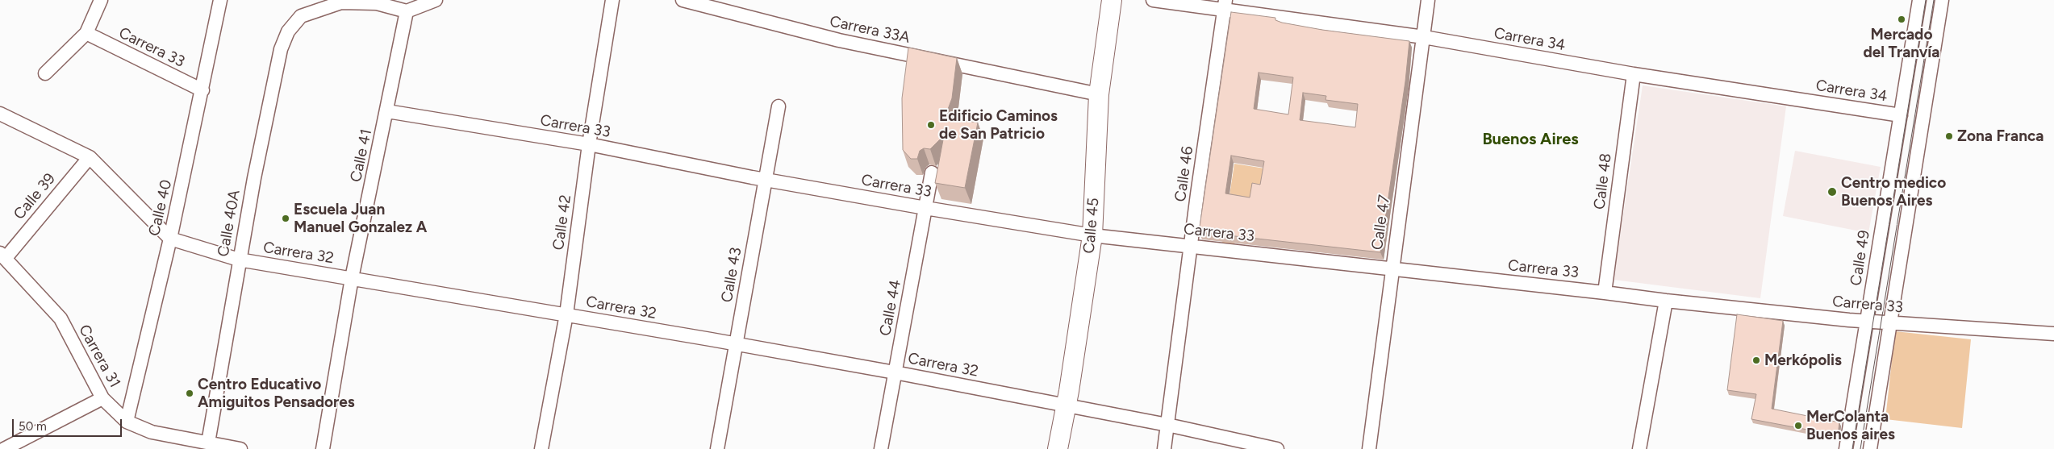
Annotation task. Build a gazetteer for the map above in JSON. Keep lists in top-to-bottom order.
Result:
{
  "streets": {
    "main road": ["Calle 45"],
    "street": [
      "Carrera 33A",
      "Carrera 34",
      "Carrera 33",
      "Calle 41",
      "Calle 46",
      "Calle 48",
      "Calle 39",
      "Calle 40",
      "Calle 42",
      "Calle 47",
      "Calle 40A",
      "Carrera 32",
      "Calle 49",
      "Calle 43",
      "Calle 44",
      "Carrera 31"
    ]
  },
  "crossings": [
    ["Carrera 33A", "Calle 45"],
    ["Carrera 34", "Calle 46"],
    ["Carrera 34", "Calle 48"],
    ["Carrera 34", "Calle 47"],
    ["Carrera 34", "Calle 49"],
    ["Carrera 33", "Calle 41"],
    ["Carrera 33", "Calle 46"],
    ["Carrera 33", "Calle 48"],
    ["Carrera 33", "Calle 40"],
    ["Carrera 33", "Calle 42"],
    ["Carrera 33", "Calle 47"],
    ["Carrera 33", "Calle 45"],
    ["Carrera 33", "Calle 49"],
    ["Carrera 33", "Calle 43"],
    ["Carrera 33", "Calle 44"],
    ["Calle 41", "Calle 40A"],
    ["Calle 41", "Carrera 32"],
    ["Calle 46", "Carrera 32"],
    ["Calle 39", "Carrera 32"],
    ["Calle 39", "Carrera 31"],
    ["Calle 40", "Carrera 32"],
    ["Calle 40", "Carrera 31"],
    ["Calle 42", "Carrera 32"],
    ["Calle 40A", "Carrera 32"],
    ["Calle 40A", "Carrera 31"],
    ["Calle 45", "Carrera 32"],
    ["Carrera 32", "Calle 43"],
    ["Carrera 32", "Calle 44"]
  ],
  "districts": ["Buenos Aires"],
  "places": [
    "Mercado del Tranvía",
    "Edificio Caminos de San Patricio",
    "Zona Franca",
    "Centro medico Buenos Aires",
    "Escuela Juan Manuel Gonzalez A",
    "Merkópolis",
    "Centro Educativo Amiguitos Pensadores",
    "MerColanta Buenos aires"
  ],
  "scale_bar": "50 m"
}
